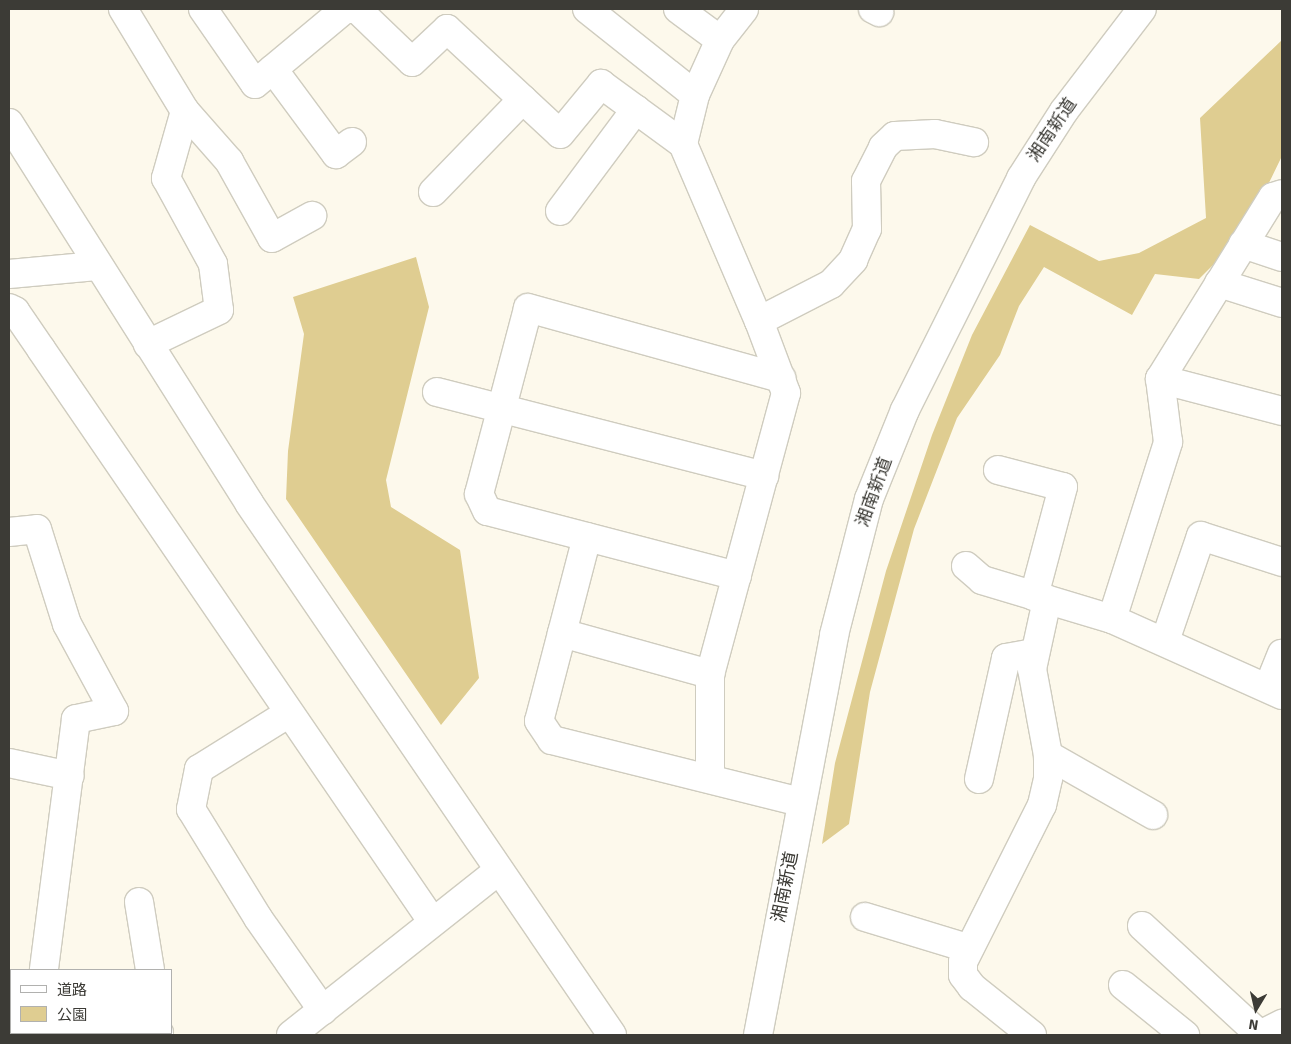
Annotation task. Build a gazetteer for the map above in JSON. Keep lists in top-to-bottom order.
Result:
{
  "streets": {
    "street": ["湘南新道"]
  },
  "legend": ["道路", "公園"],
  "north": "bottom"
}
